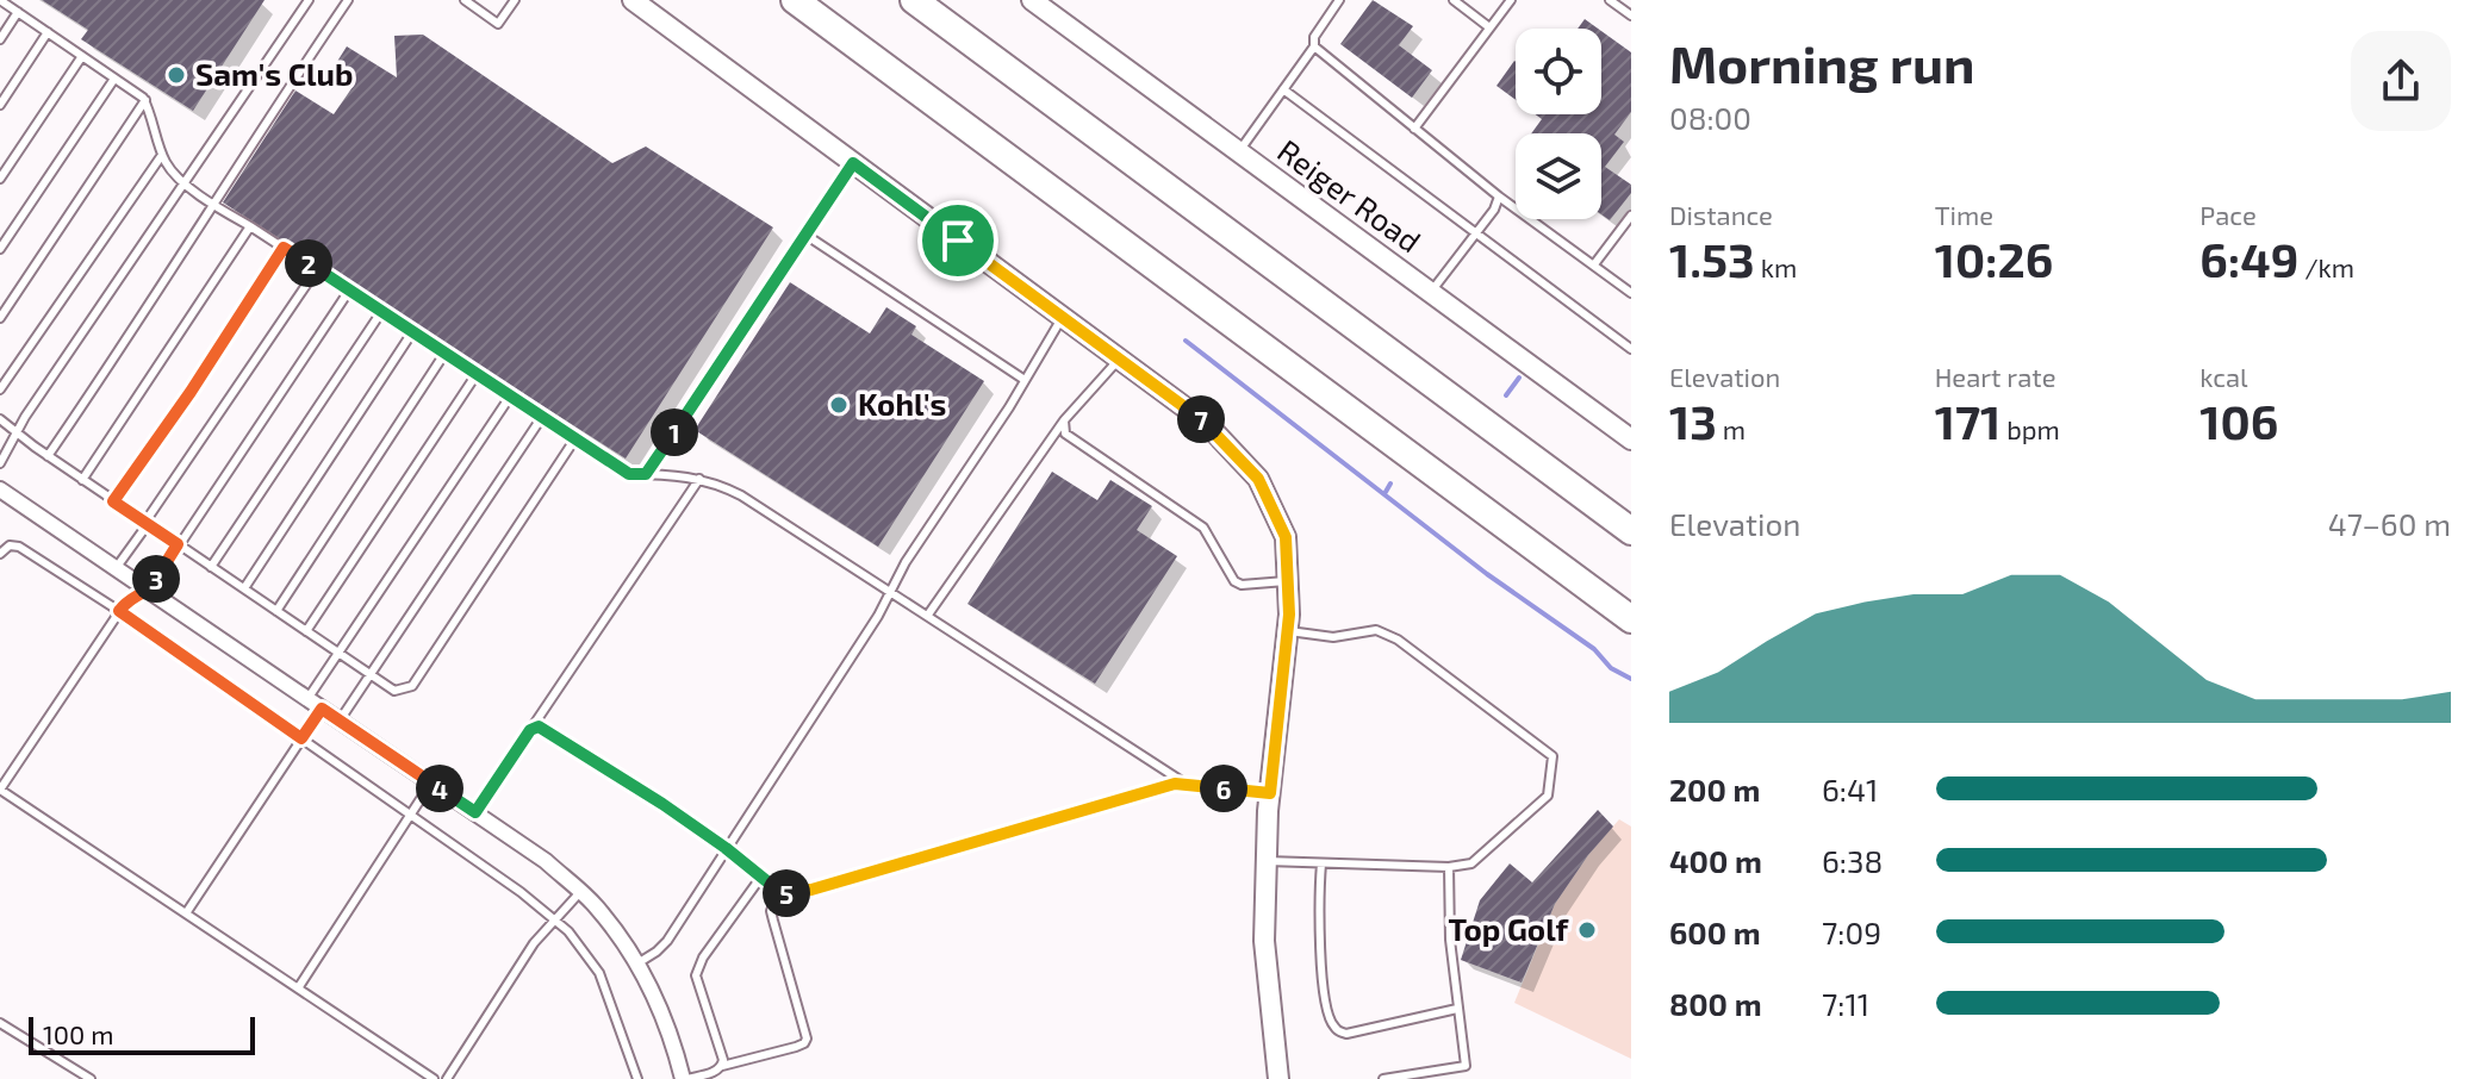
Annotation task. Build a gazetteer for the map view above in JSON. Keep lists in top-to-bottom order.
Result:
{
  "streets": {
    "street": ["Reiger Road"]
  },
  "places": ["Sam's Club", "Kohl's", "Top Golf"],
  "scale_bar": "100 m",
  "page": {
    "heading": ["Morning run", "08:00"],
    "stats": [
      ["Distance", "1.53 km"],
      ["Time", "10:26"],
      ["Pace", "6:49 /km"],
      ["Elevation", "13 m"],
      ["Heart rate", "171 bpm"],
      ["kcal", "106"]
    ],
    "pins": [
      "2",
      "7",
      "1",
      "3",
      "4",
      "6",
      "5"
    ],
    "chart": ["Elevation", "47–60 m"],
    "list": [
      {
        "name": "200 m",
        "note": "6:41"
      },
      {
        "name": "400 m",
        "note": "6:38"
      },
      {
        "name": "600 m",
        "note": "7:09"
      },
      {
        "name": "800 m",
        "note": "7:11"
      }
    ],
    "scale": "100 m"
  }
}
